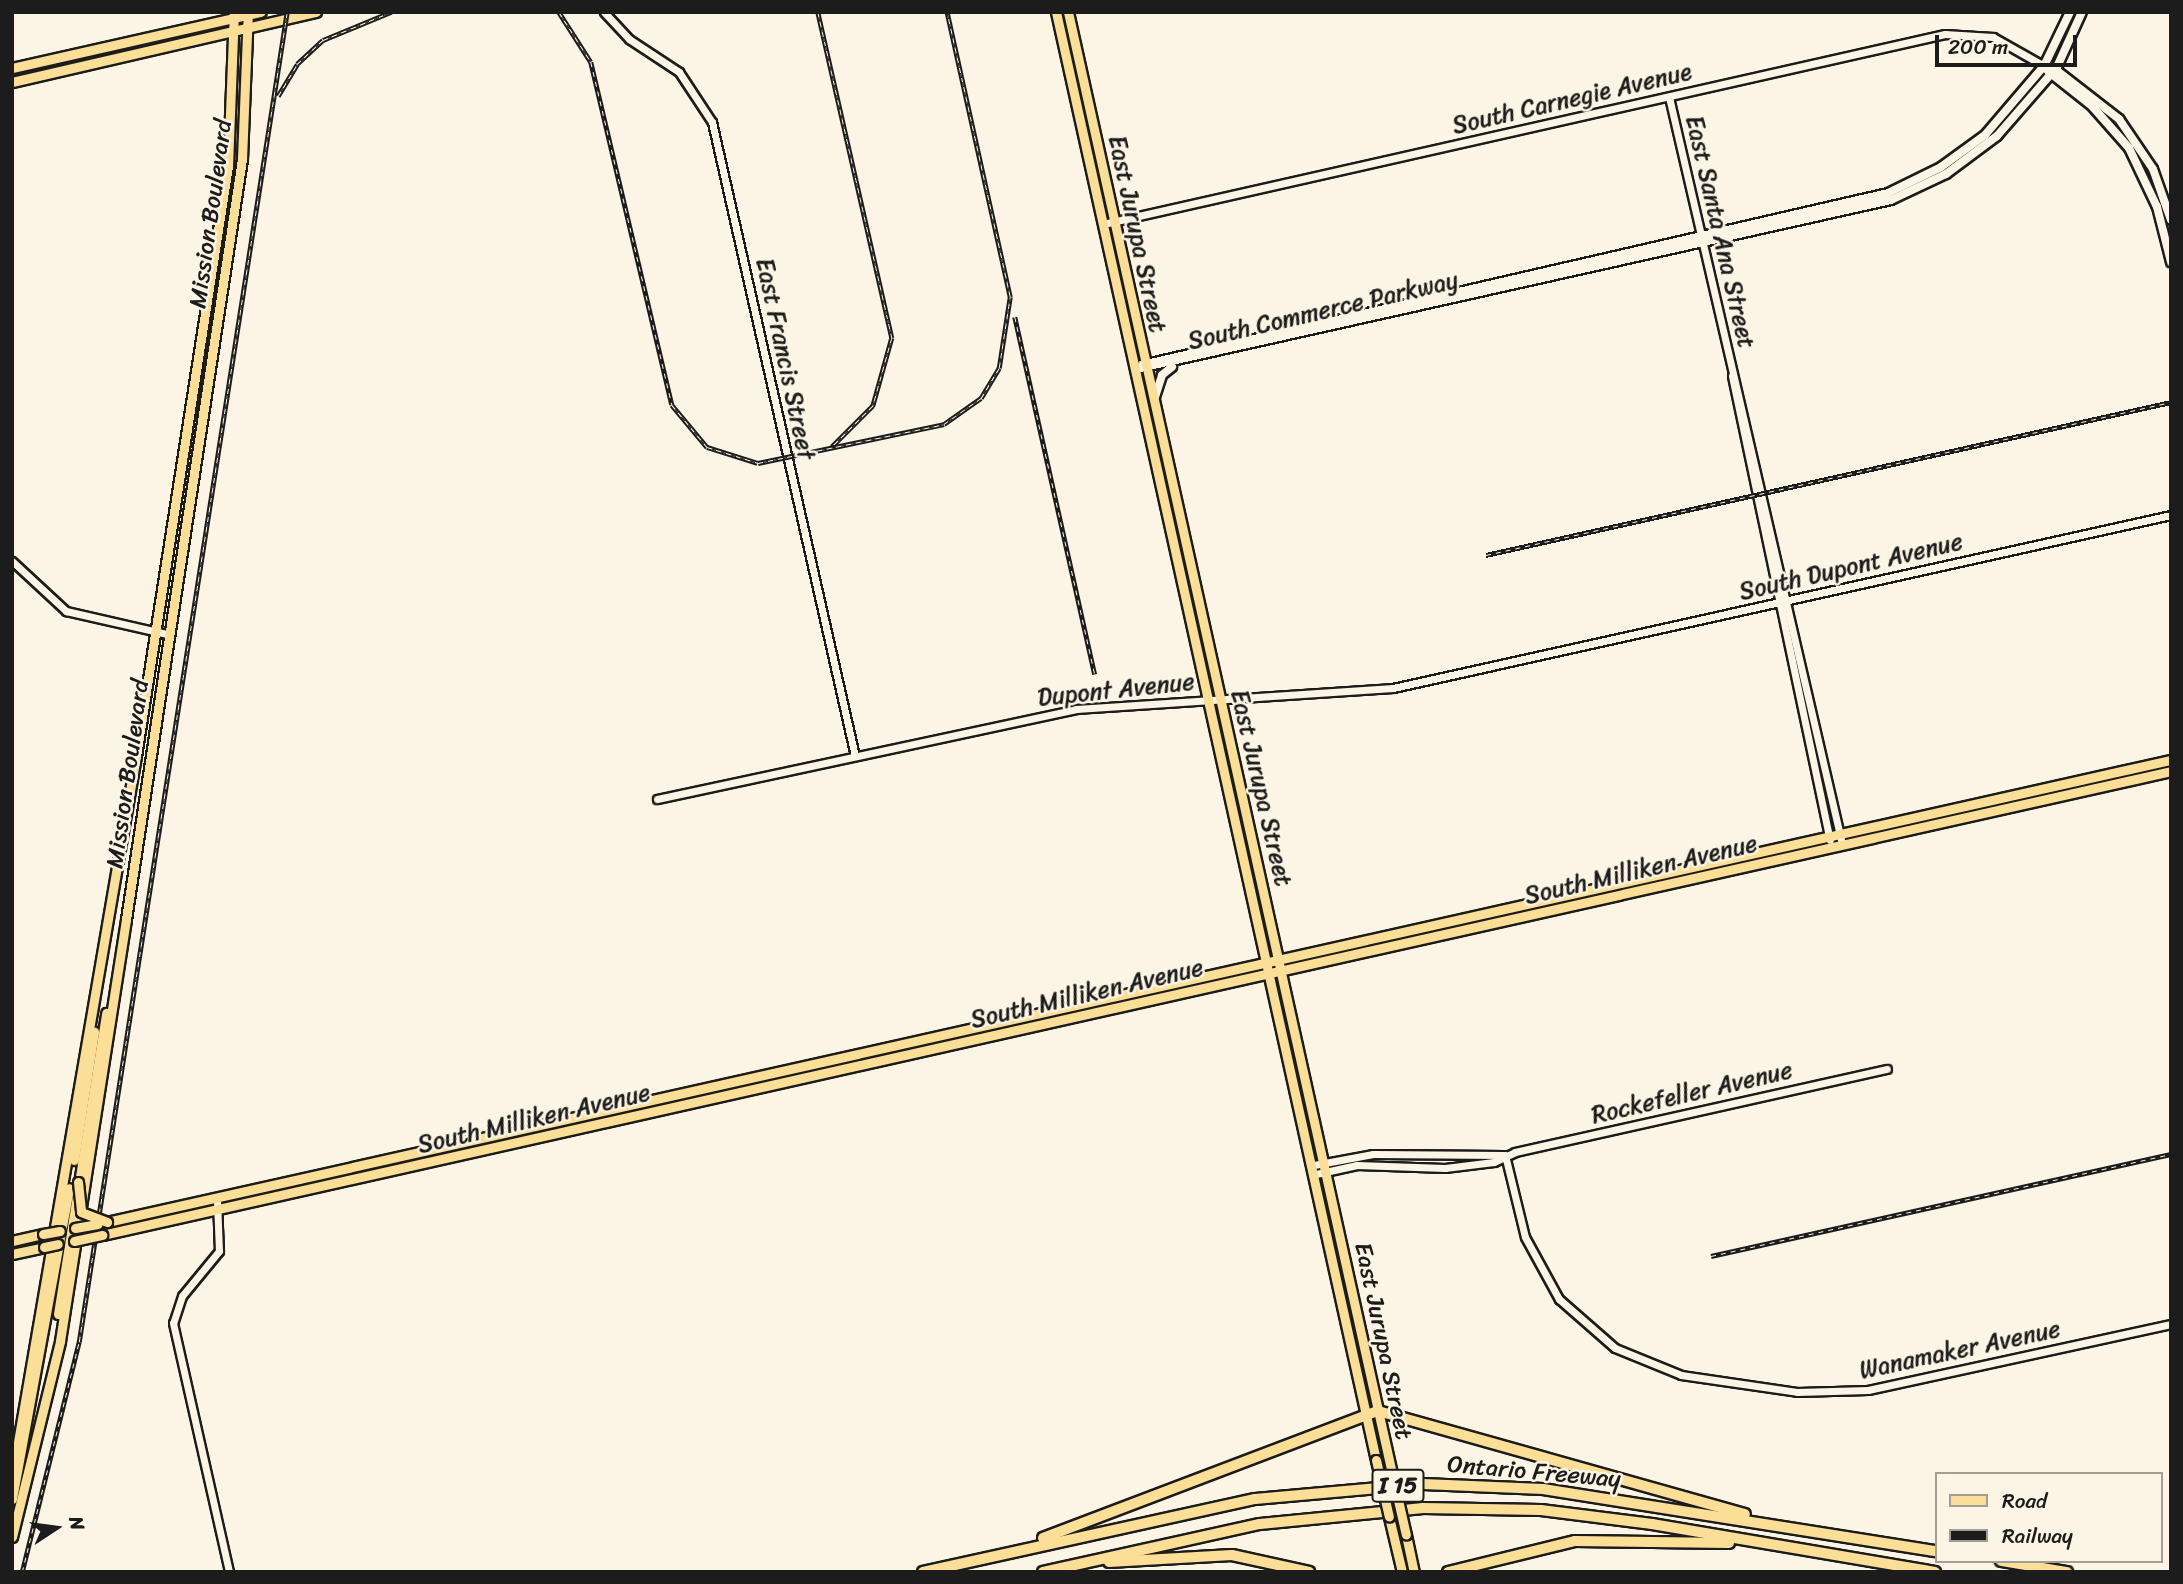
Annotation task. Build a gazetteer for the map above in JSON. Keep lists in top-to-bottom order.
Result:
{
  "streets": {
    "highway": ["Ontario Freeway", "I 15"],
    "main road": [
      "Mission Boulevard",
      "East Jurupa Street",
      "South Commerce Parkway",
      "South Milliken Avenue"
    ],
    "street": [
      "South Carnegie Avenue",
      "East Santa Ana Street",
      "East Francis Street",
      "South Dupont Avenue",
      "Dupont Avenue",
      "Rockefeller Avenue",
      "Wanamaker Avenue"
    ]
  },
  "crossings": [
    ["South Carnegie Avenue", "East Santa Ana Street"],
    ["South Carnegie Avenue", "East Jurupa Street"],
    ["South Carnegie Avenue", "South Commerce Parkway"],
    ["East Santa Ana Street", "South Commerce Parkway"],
    ["East Santa Ana Street", "South Dupont Avenue"],
    ["East Santa Ana Street", "South Milliken Avenue"],
    ["East Jurupa Street", "South Commerce Parkway"],
    ["East Jurupa Street", "Dupont Avenue"],
    ["East Jurupa Street", "South Milliken Avenue"],
    ["East Jurupa Street", "Rockefeller Avenue"],
    ["East Francis Street", "Dupont Avenue"],
    ["South Dupont Avenue", "Dupont Avenue"],
    ["Rockefeller Avenue", "Wanamaker Avenue"]
  ],
  "legend": ["Road", "Railway"],
  "scale_bar": "200 m",
  "north": "right"
}
